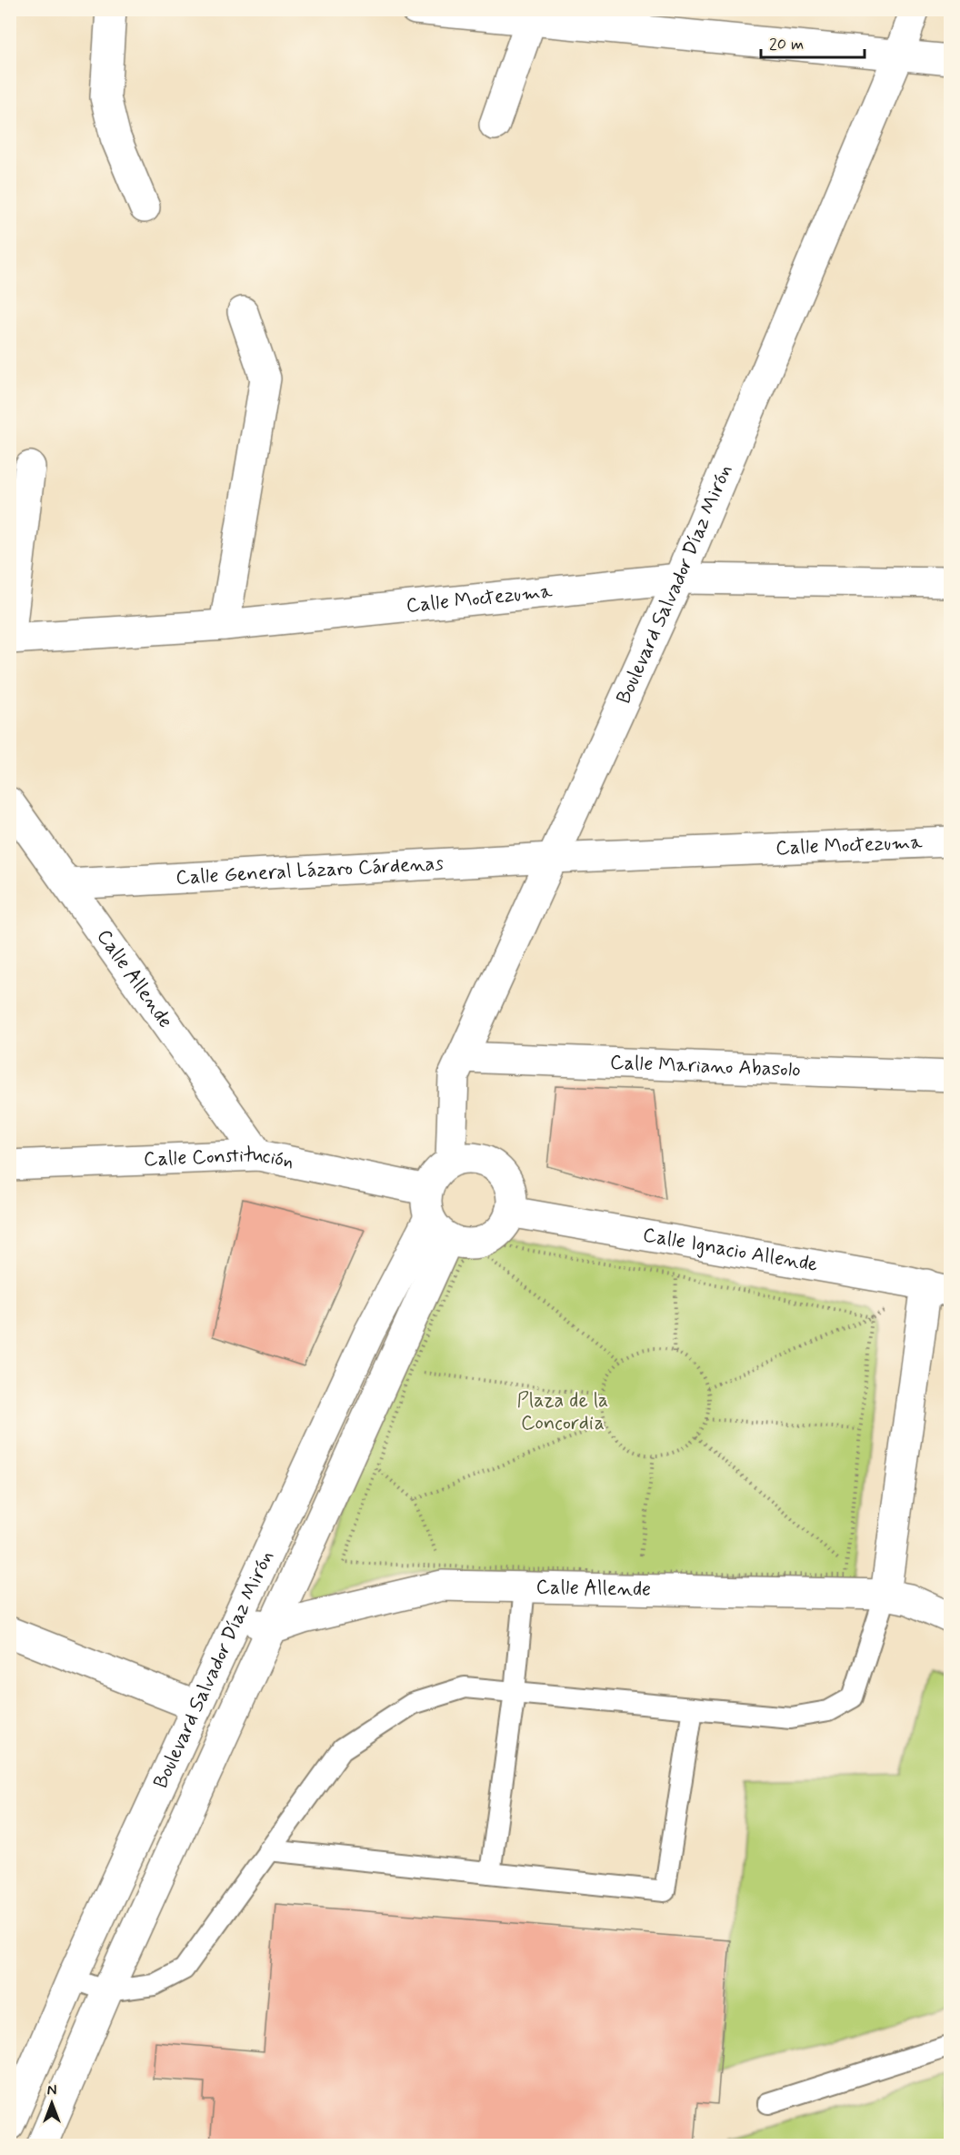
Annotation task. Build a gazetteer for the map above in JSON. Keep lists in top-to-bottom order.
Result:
{
  "streets": {
    "street": [
      "Boulevard Salvador Díaz Mirón",
      "Calle Moctezuma",
      "Calle General Lázaro Cárdenas",
      "Calle Allende",
      "Calle Mariano Abasolo",
      "Calle Constitución",
      "Calle Ignacio Allende"
    ]
  },
  "crossings": [
    ["Boulevard Salvador Díaz Mirón", "Calle Moctezuma"],
    ["Boulevard Salvador Díaz Mirón", "Calle General Lázaro Cárdenas"],
    ["Boulevard Salvador Díaz Mirón", "Calle Allende"],
    ["Boulevard Salvador Díaz Mirón", "Calle Mariano Abasolo"],
    ["Boulevard Salvador Díaz Mirón", "Calle Constitución"],
    ["Boulevard Salvador Díaz Mirón", "Calle Ignacio Allende"],
    ["Calle Moctezuma", "Calle General Lázaro Cárdenas"],
    ["Calle General Lázaro Cárdenas", "Calle Allende"],
    ["Calle Allende", "Calle Constitución"],
    ["Calle Constitución", "Calle Ignacio Allende"]
  ],
  "parks": ["Plaza de la Concordia"],
  "scale_bar": "20 m",
  "north": "top"
}
